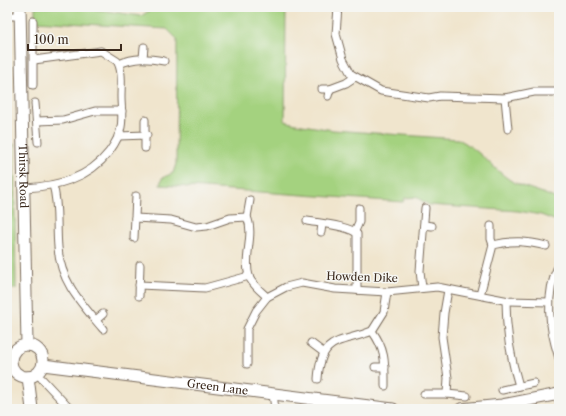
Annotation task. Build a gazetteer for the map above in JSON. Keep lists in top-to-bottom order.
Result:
{
  "streets": {
    "main road": ["Thirsk Road", "Green Lane"],
    "street": ["Howden Dike"]
  },
  "crossings": [
    ["Thirsk Road", "Green Lane"]
  ],
  "scale_bar": "100 m"
}
